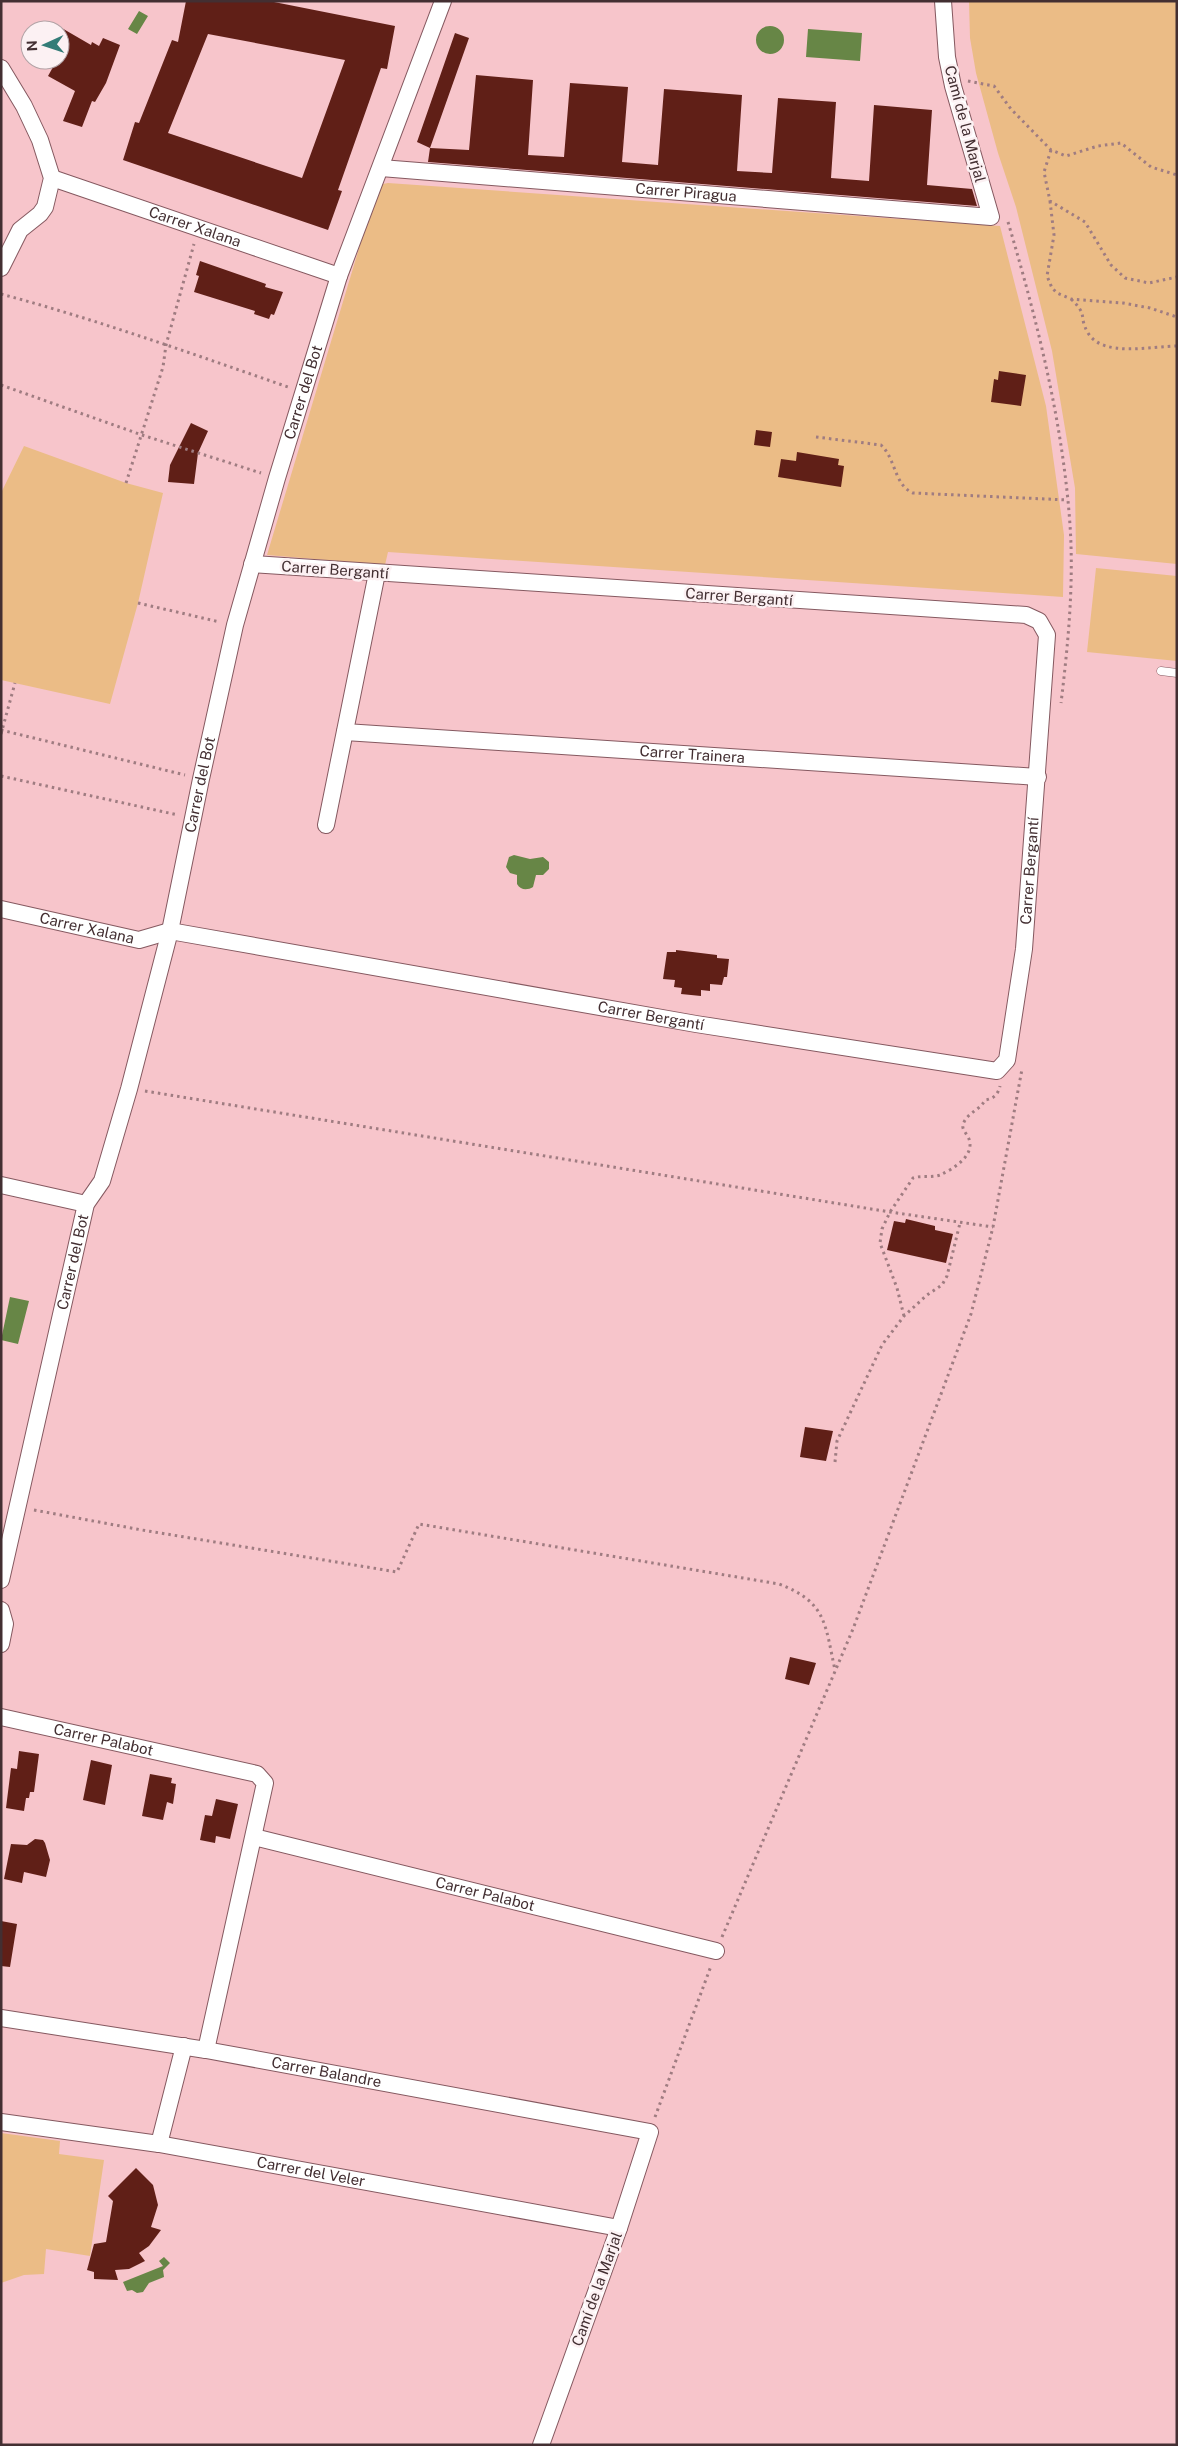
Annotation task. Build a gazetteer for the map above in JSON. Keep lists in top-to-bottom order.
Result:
{
  "streets": {
    "street": [
      "Camí de la Marjal",
      "Carrer Piragua",
      "Carrer Xalana",
      "Carrer del Bot",
      "Carrer Bergantí",
      "Carrer Trainera",
      "Carrer Palabot",
      "Carrer Balandre",
      "Carrer del Veler"
    ]
  },
  "crossings": [
    ["Camí de la Marjal", "Carrer Piragua"],
    ["Camí de la Marjal", "Carrer Balandre"],
    ["Camí de la Marjal", "Carrer del Veler"],
    ["Carrer Piragua", "Carrer del Bot"],
    ["Carrer Xalana", "Carrer del Bot"],
    ["Carrer Xalana", "Carrer Bergantí"],
    ["Carrer del Bot", "Carrer Bergantí"],
    ["Carrer Bergantí", "Carrer Trainera"],
    ["Carrer Palabot", "Carrer Balandre"]
  ],
  "north": "left"
}
